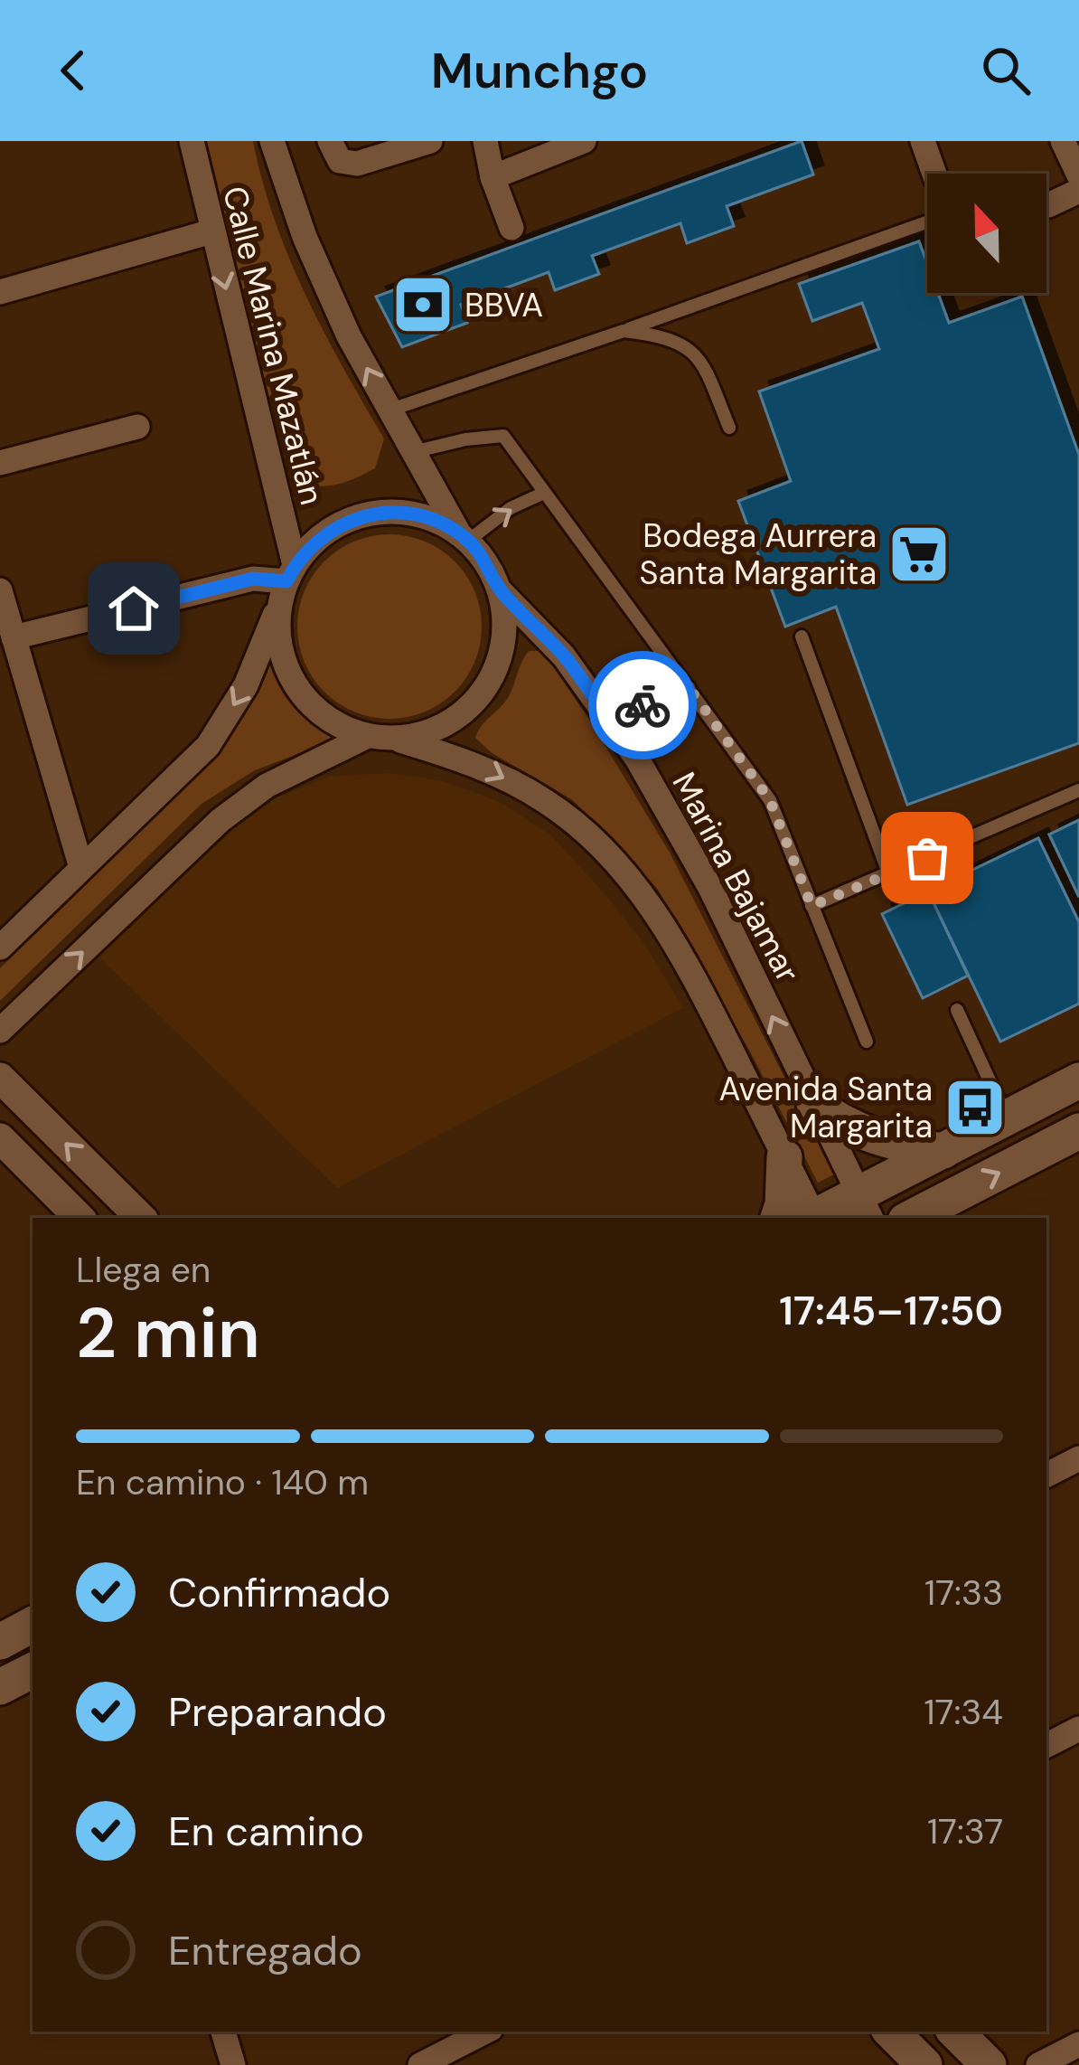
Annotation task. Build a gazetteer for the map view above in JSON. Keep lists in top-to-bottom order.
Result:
{
  "streets": {
    "street": ["Calle Marina Mazatlán", "Marina Bajamar"]
  },
  "crossings": [
    ["Calle Marina Mazatlán", "Marina Bajamar"]
  ],
  "places": {
    "bank": ["BBVA"],
    "supermarket": ["Bodega Aurrera Santa Margarita"],
    "bus stop": ["Avenida Santa Margarita"]
  },
  "north": "top",
  "page": {
    "header": "Munchgo",
    "heading": ["2 min", "Llega en", "17:45–17:50"],
    "bar": "En camino · 140 m",
    "list": [
      ["Confirmado", "17:33"],
      ["Preparando", "17:34"],
      ["En camino", "17:37"],
      "Entregado"
    ]
  }
}
